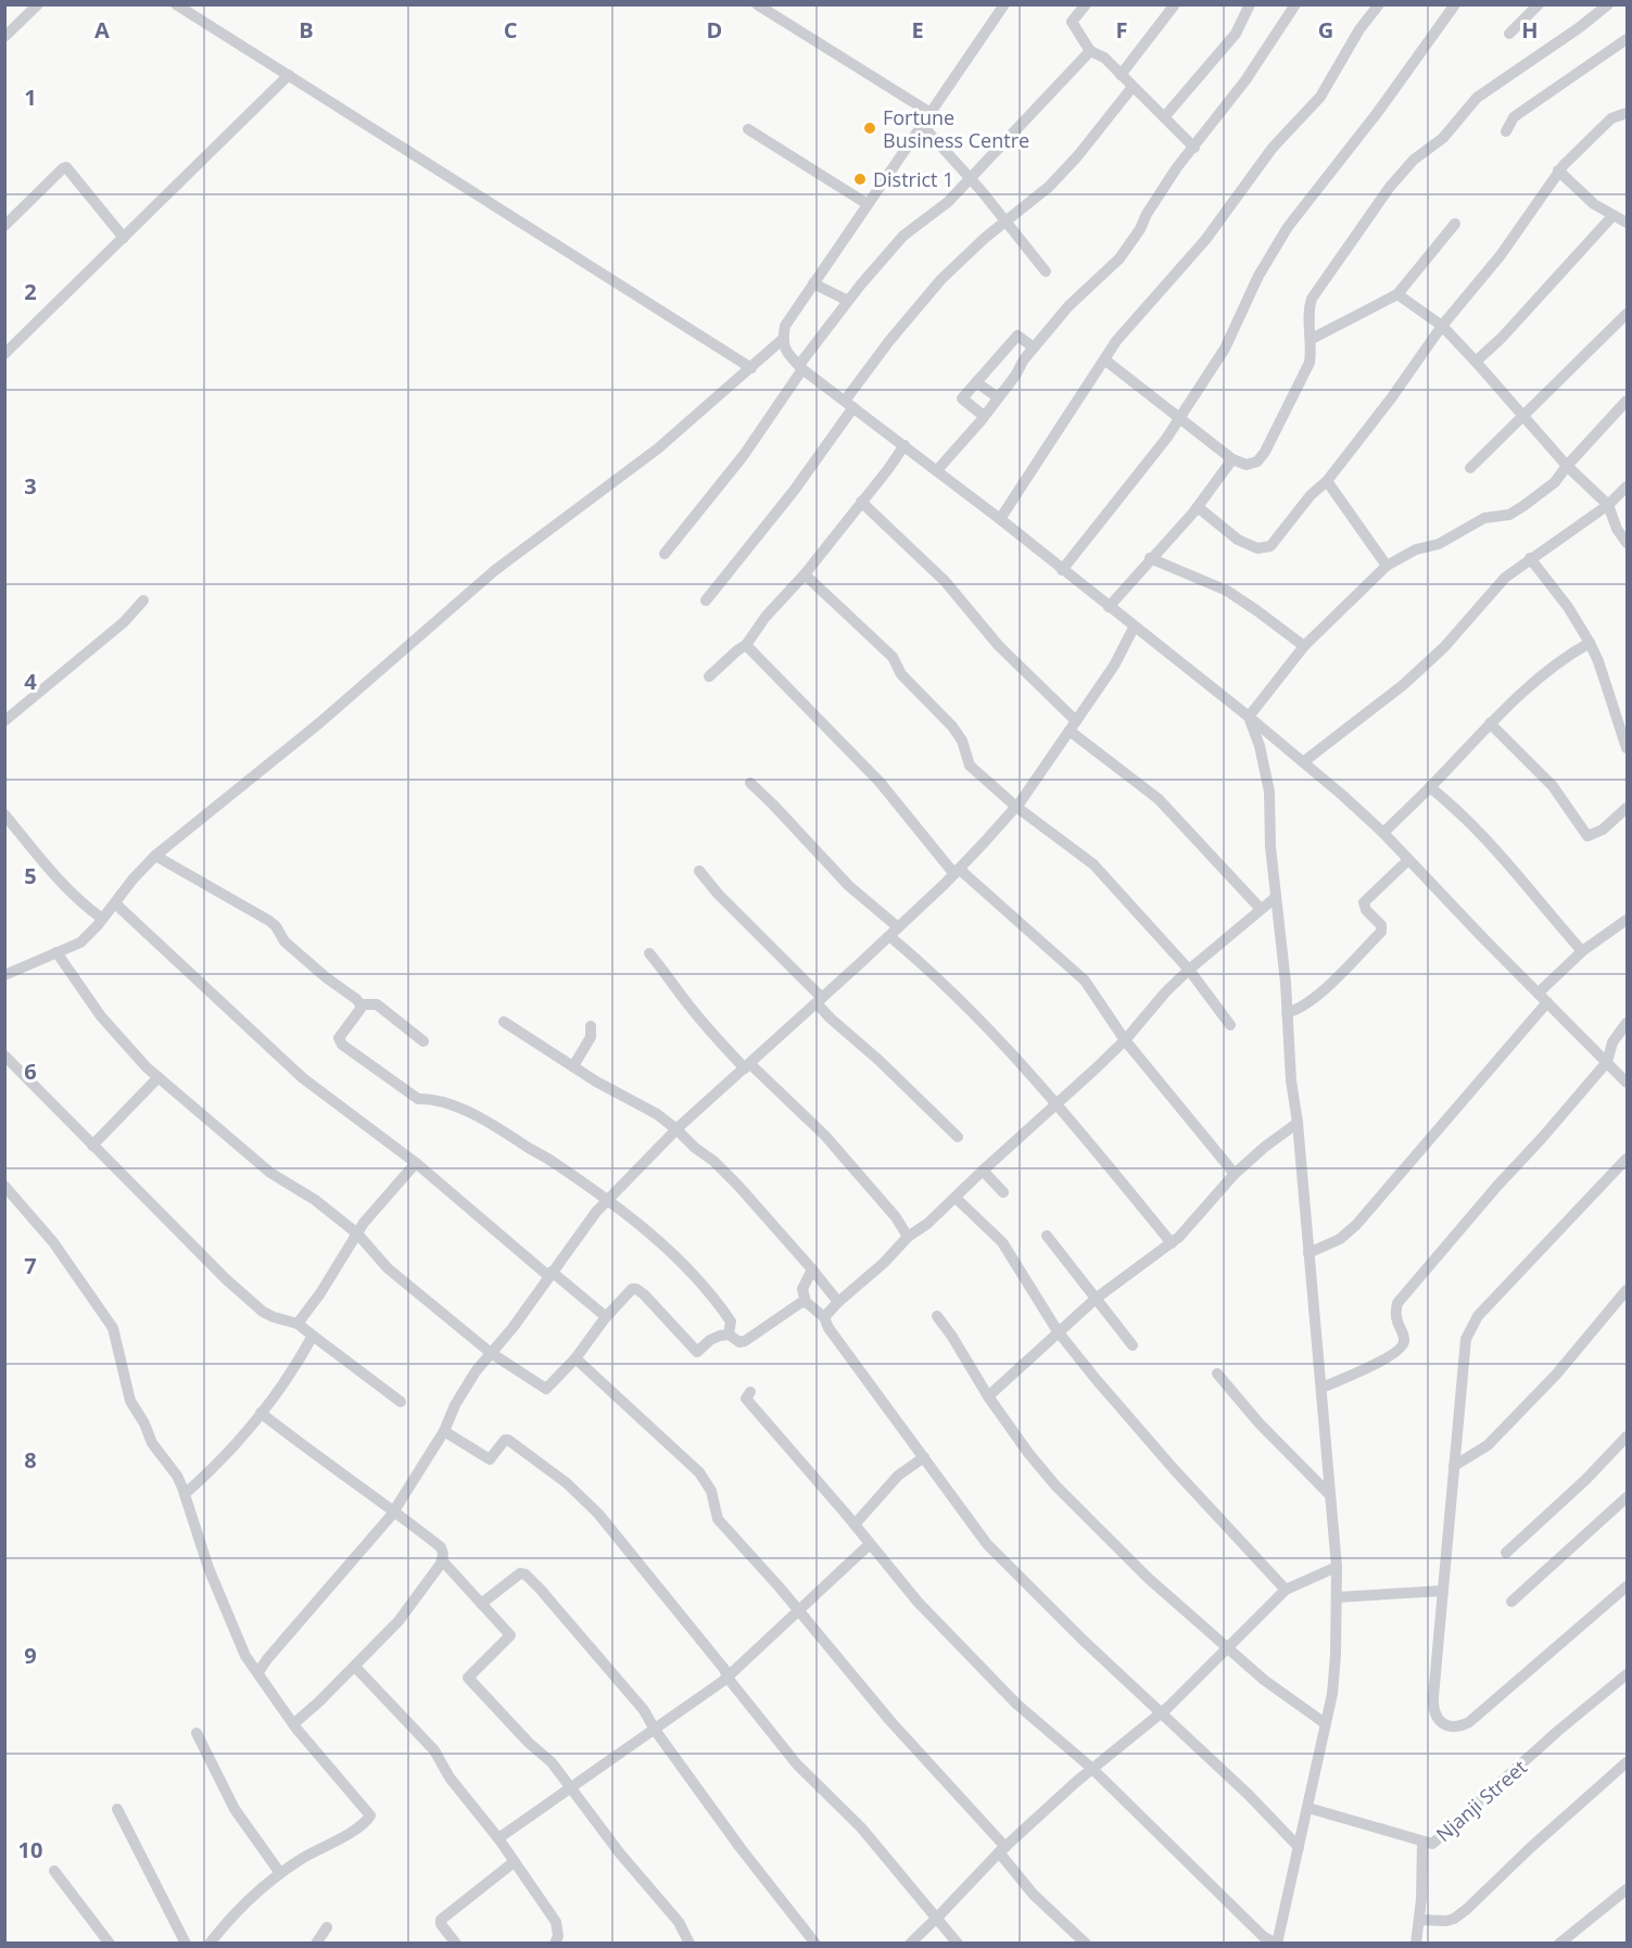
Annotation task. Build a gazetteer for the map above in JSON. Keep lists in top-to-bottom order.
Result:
{
  "streets": {
    "street": ["Njanji Street"]
  },
  "places": ["Fortune Business Centre", "District 1"],
  "grid": {
    "columns": [
      "A",
      "B",
      "C",
      "D",
      "E",
      "F",
      "G",
      "H"
    ],
    "rows": [
      "1",
      "2",
      "3",
      "4",
      "5",
      "6",
      "7",
      "8",
      "9",
      "10"
    ]
  }
}
